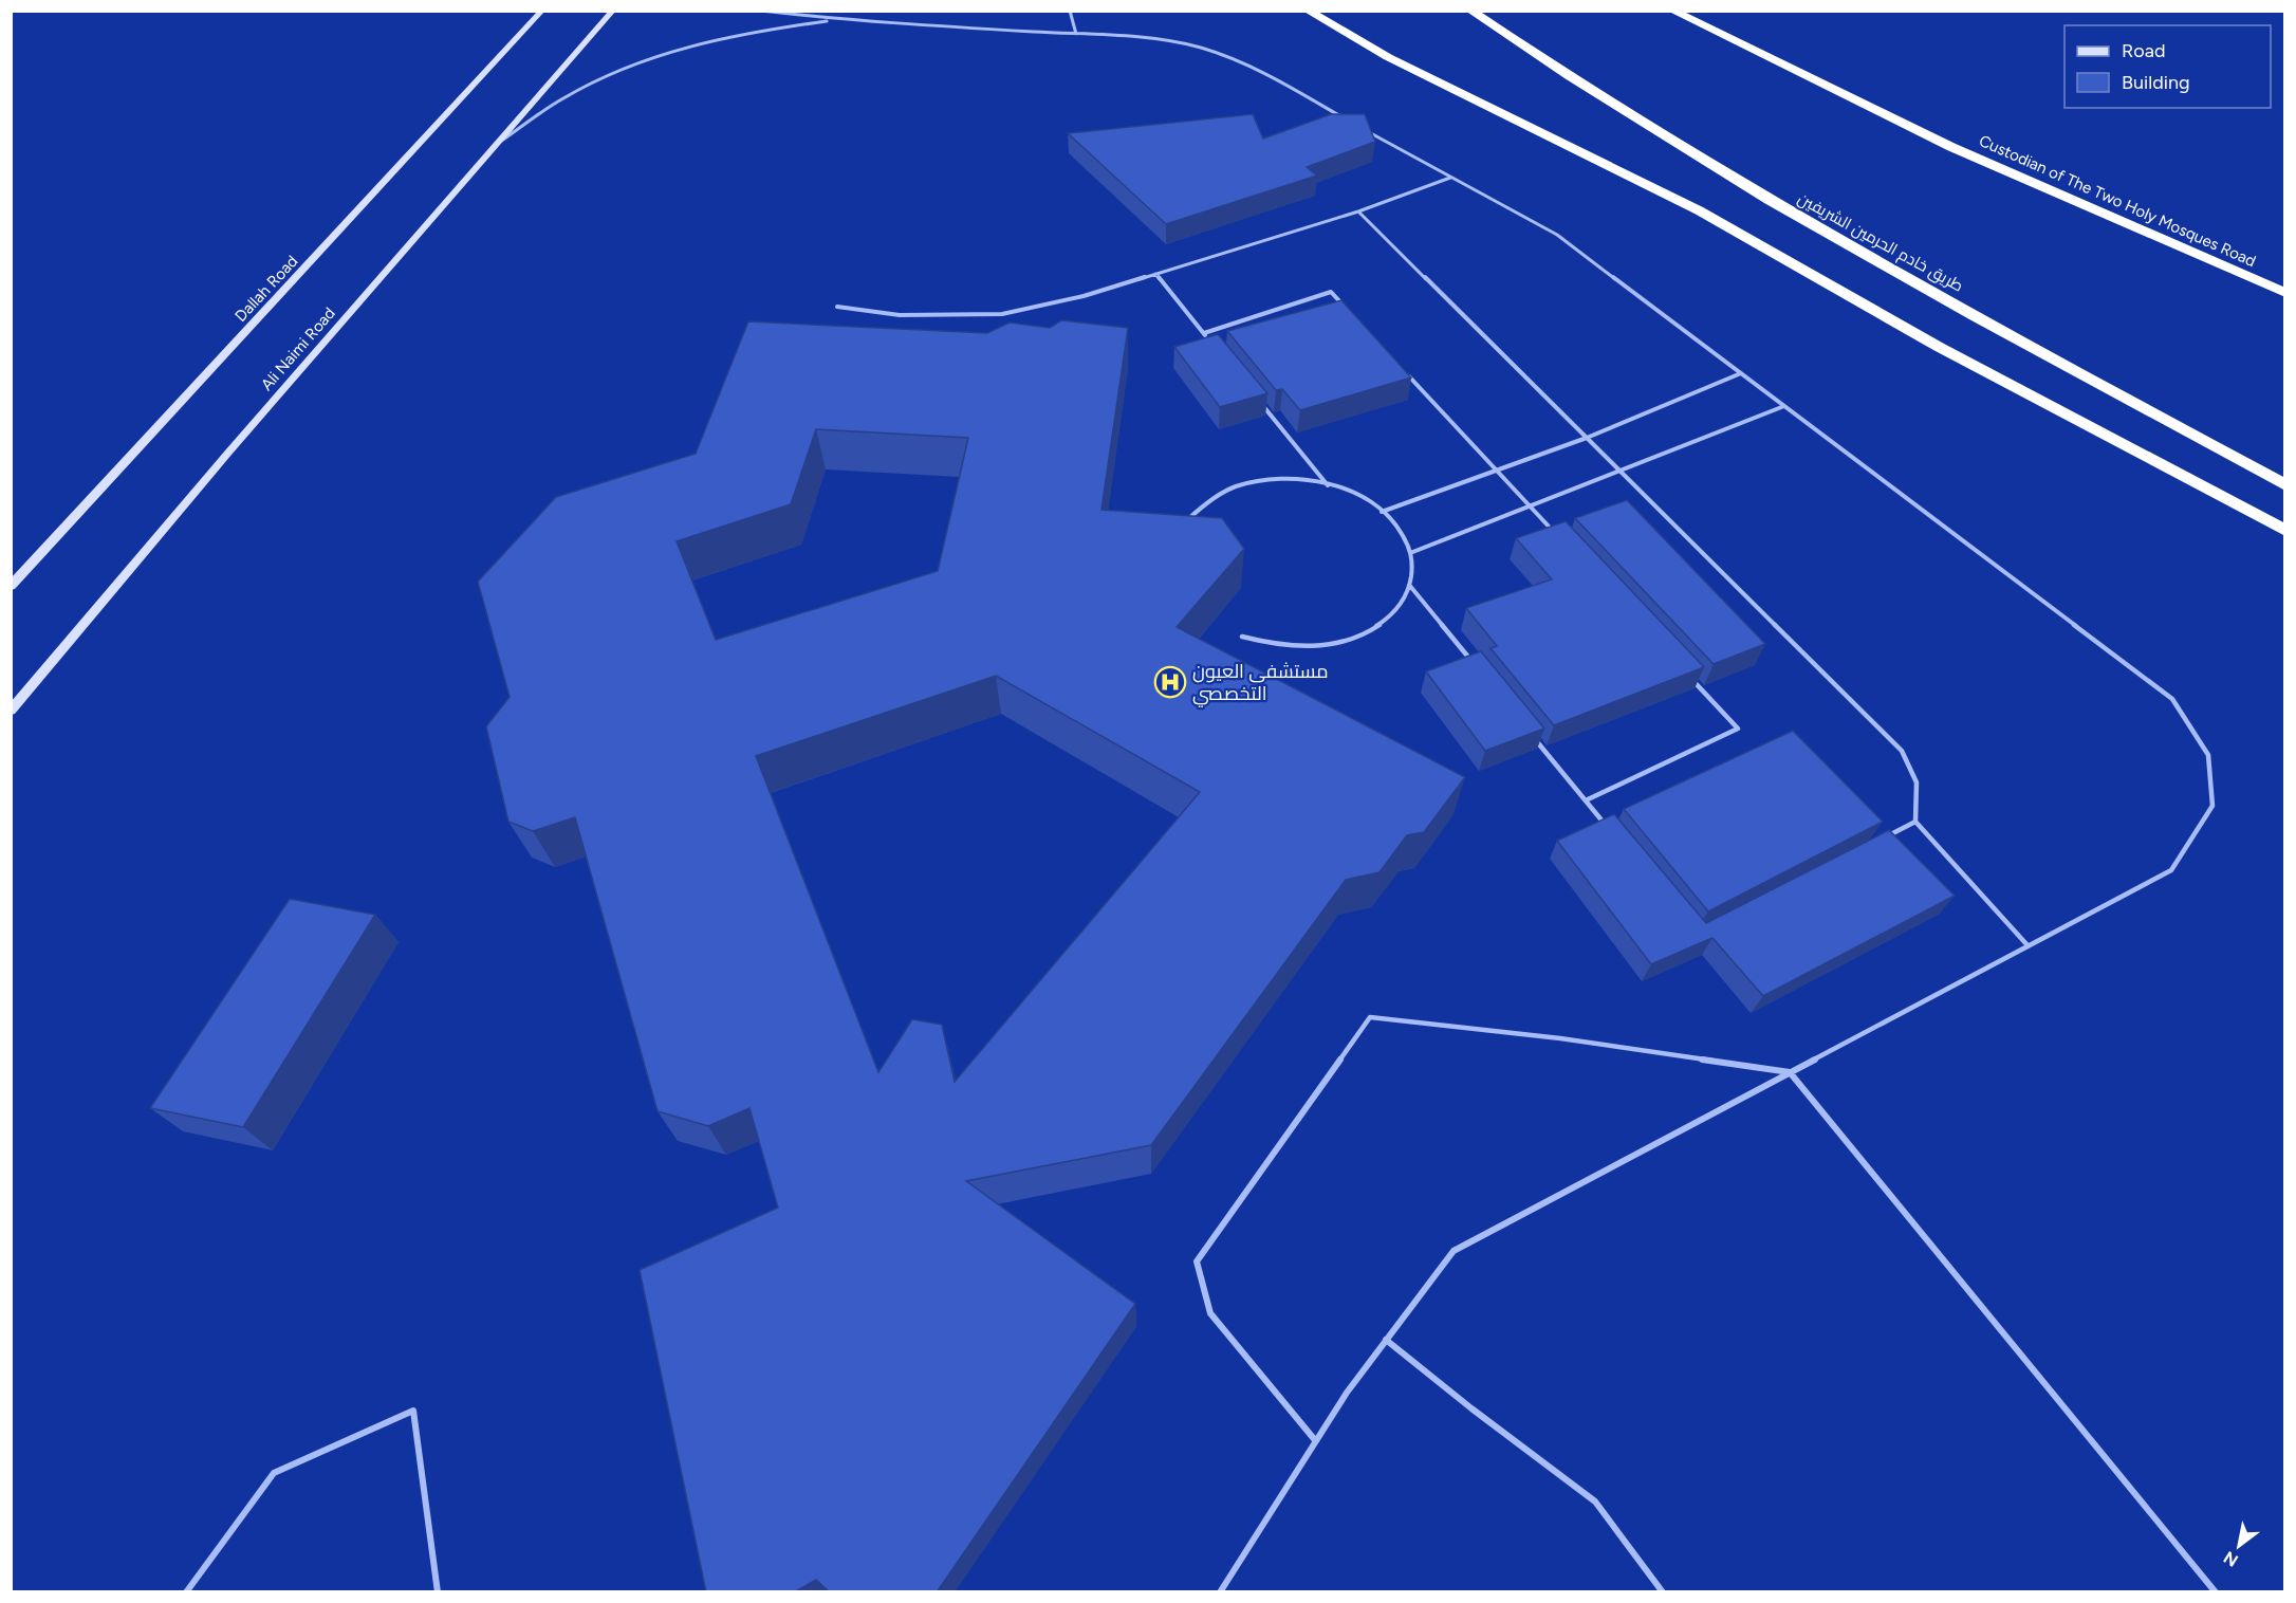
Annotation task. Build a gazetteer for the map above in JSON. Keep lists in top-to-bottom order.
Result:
{
  "streets": {
    "highway": ["Custodian of The Two Holy Mosques Road", "طريق خادم الحرمين الشريفين"],
    "main road": ["Dallah Road", "Ali Naimi Road"]
  },
  "places": {
    "hospital": ["مستشفى العيون التخصصي"]
  },
  "legend": ["Road", "Building"],
  "north": "bottom left"
}
